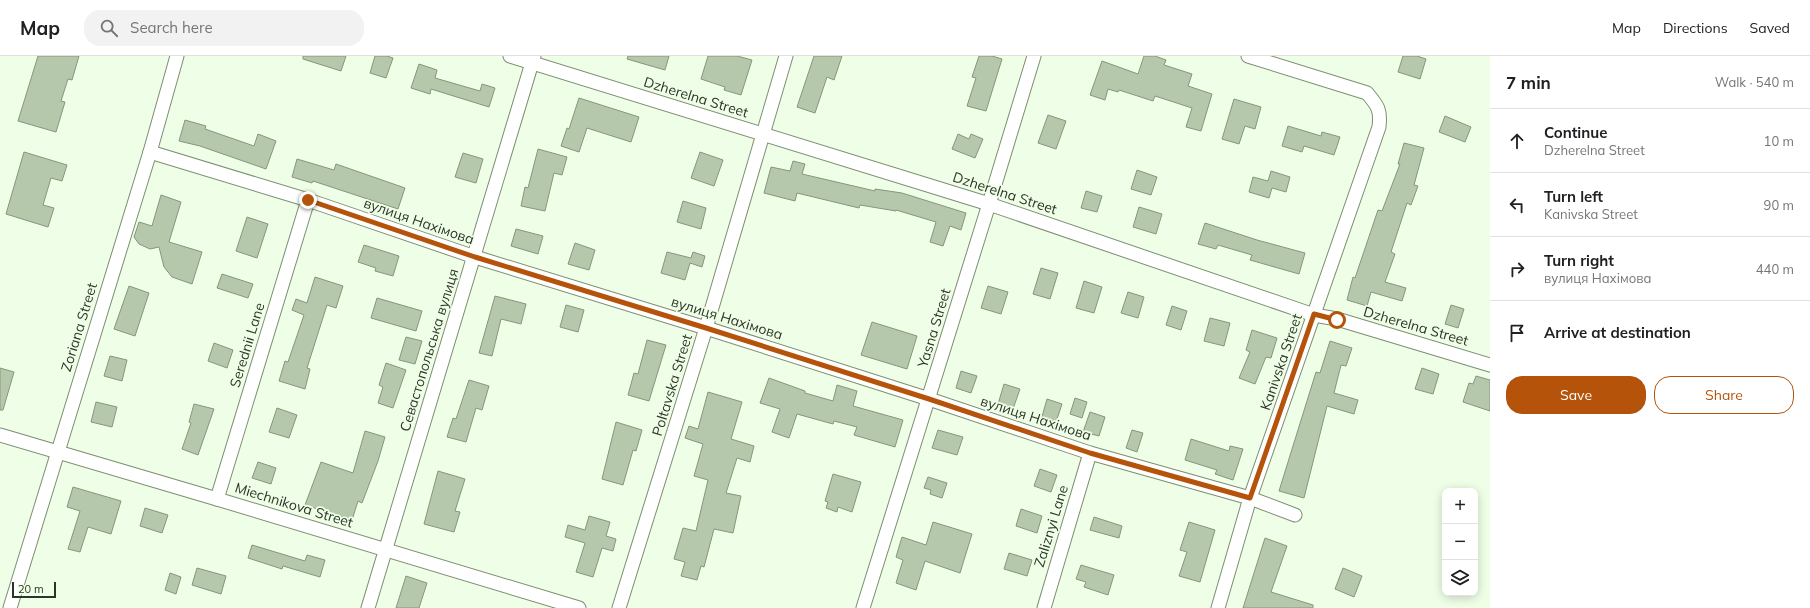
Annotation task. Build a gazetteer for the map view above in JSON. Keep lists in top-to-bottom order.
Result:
{
  "streets": {
    "street": [
      "Dzherelna Street",
      "вулиця Нахімова",
      "Zoriana Street",
      "Yasna Street",
      "Serednii Lane",
      "Севастопольська вулиця",
      "Kanivska Street",
      "Poltavska Street",
      "Miechnikova Street",
      "Zaliznyi Lane"
    ]
  },
  "crossings": [
    ["Dzherelna Street", "Yasna Street"],
    ["Dzherelna Street", "Севастопольська вулиця"],
    ["Dzherelna Street", "Kanivska Street"],
    ["Dzherelna Street", "Poltavska Street"],
    ["вулиця Нахімова", "Zoriana Street"],
    ["вулиця Нахімова", "Yasna Street"],
    ["вулиця Нахімова", "Serednii Lane"],
    ["вулиця Нахімова", "Севастопольська вулиця"],
    ["вулиця Нахімова", "Kanivska Street"],
    ["вулиця Нахімова", "Poltavska Street"],
    ["вулиця Нахімова", "Zaliznyi Lane"],
    ["Zoriana Street", "Miechnikova Street"],
    ["Serednii Lane", "Miechnikova Street"],
    ["Севастопольська вулиця", "Miechnikova Street"]
  ],
  "scale_bar": "20 m",
  "page": {
    "header": "Map",
    "search": "Search here",
    "nav": ["Map", "Directions", "Saved"],
    "heading": ["7 min", "Walk · 540 m"],
    "list": [
      ["Continue", "Dzherelna Street", "10 m"],
      ["Turn left", "Kanivska Street", "90 m"],
      ["Turn right", "вулиця Нахімова", "440 m"],
      "Arrive at destination"
    ],
    "buttons": ["Save", "Share"],
    "map_buttons": ["+", "−"],
    "scale": "20 m"
  }
}
